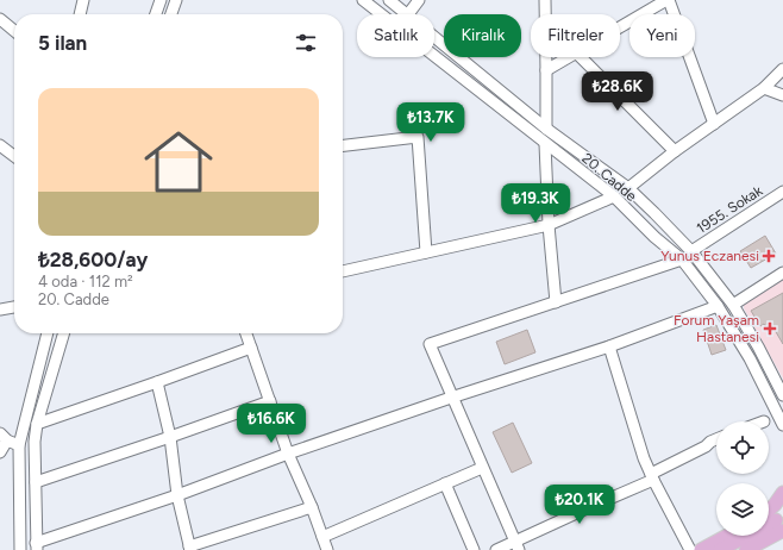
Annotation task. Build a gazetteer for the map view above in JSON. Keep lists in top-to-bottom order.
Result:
{
  "streets": {
    "street": ["20. Cadde", "1955. Sokak"]
  },
  "crossings": [
    ["20. Cadde", "1955. Sokak"]
  ],
  "places": {
    "health": ["Yunus Eczanesi", "Forum Yaşam Hastanesi"]
  },
  "page": {
    "chip": [
      "Satılık",
      "Kiralık",
      "Filtreler",
      "Yeni"
    ],
    "heading": "5 ilan",
    "price": [
      "₺28.6K",
      "₺13.7K",
      "₺19.3K",
      "₺16.6K",
      "₺20.1K"
    ],
    "list": [
      {
        "name": "₺28,600/ay",
        "note": "4 oda · 112 m² · 20. Cadde"
      }
    ]
  }
}
